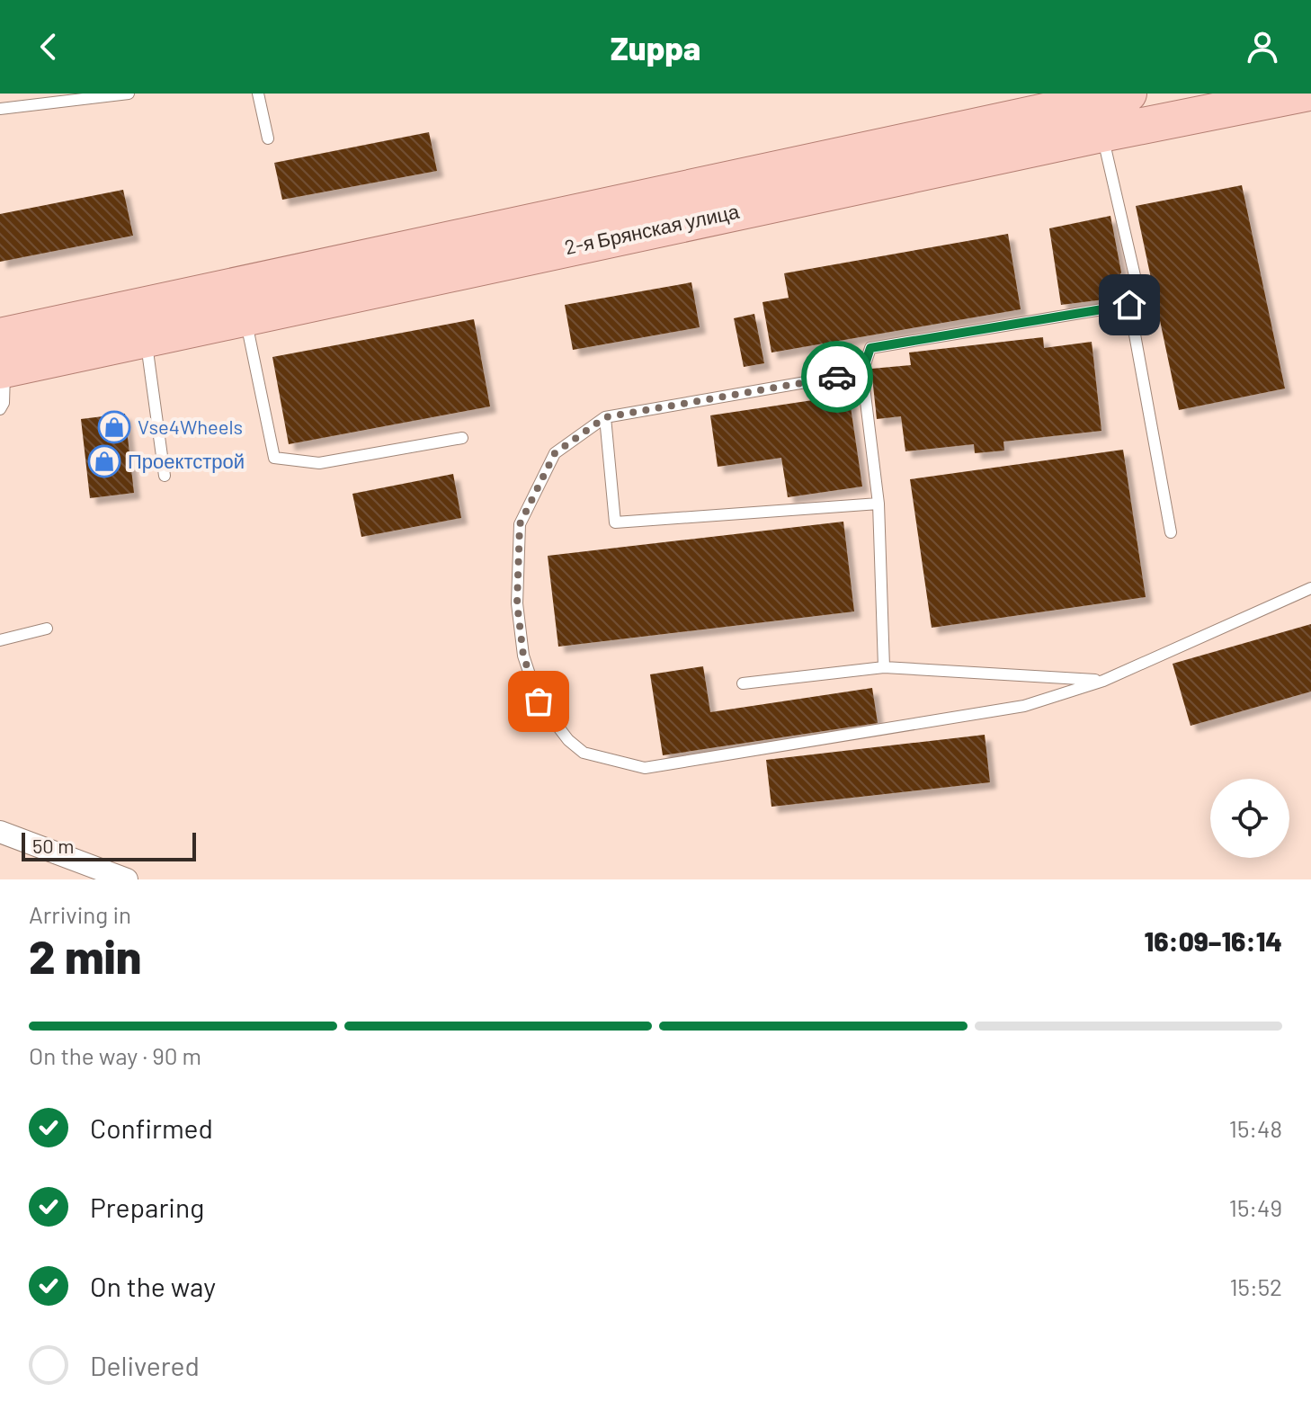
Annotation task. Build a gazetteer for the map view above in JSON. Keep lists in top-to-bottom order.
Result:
{
  "streets": {
    "main road": ["2-я Брянская улица"]
  },
  "places": {
    "shop": ["Vse4Wheels", "Проектстрой"]
  },
  "scale_bar": "50 m",
  "page": {
    "header": "Zuppa",
    "scale": "50 m",
    "heading": ["2 min", "Arriving in", "16:09–16:14"],
    "bar": "On the way · 90 m",
    "list": [
      ["Confirmed", "15:48"],
      ["Preparing", "15:49"],
      ["On the way", "15:52"],
      "Delivered"
    ]
  }
}
